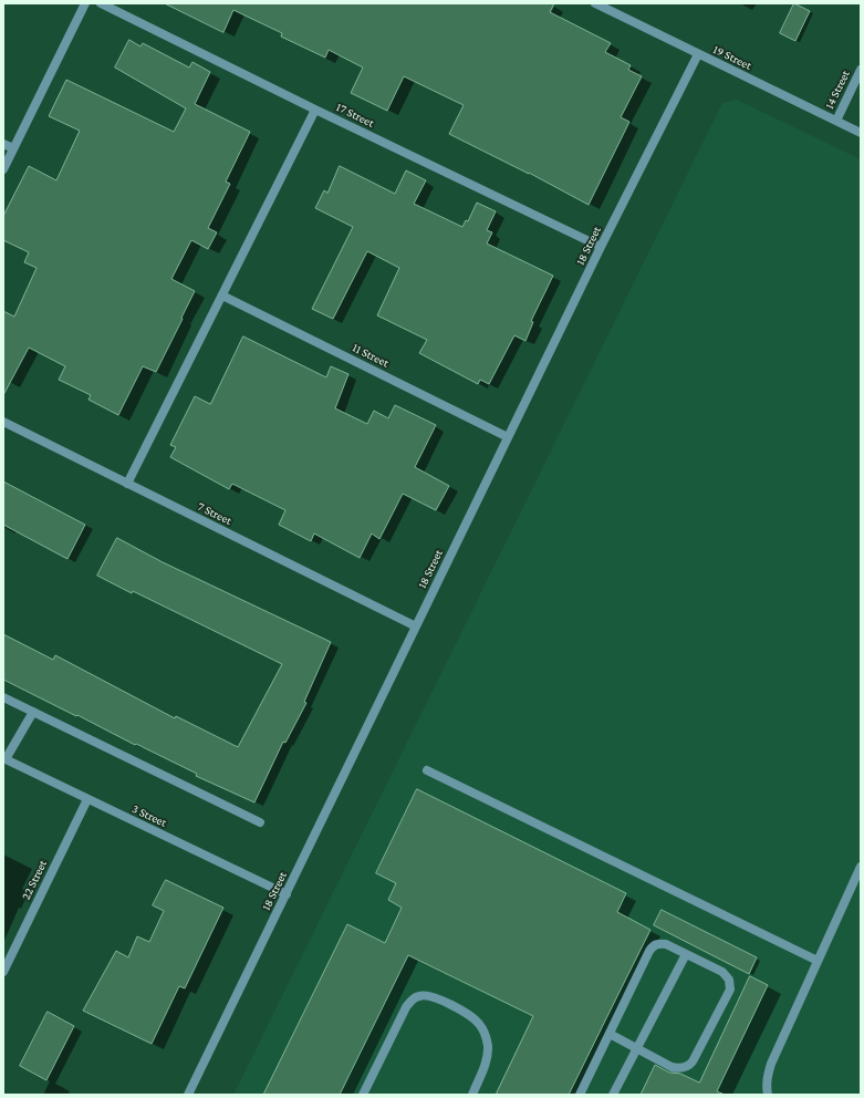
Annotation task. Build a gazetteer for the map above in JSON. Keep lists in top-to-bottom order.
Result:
{
  "streets": {
    "street": [
      "19 Street",
      "14 Street",
      "17 Street",
      "18 Street",
      "11 Street",
      "7 Street",
      "3 Street",
      "22 Street"
    ]
  },
  "crossings": [
    ["19 Street", "14 Street"],
    ["19 Street", "18 Street"],
    ["17 Street", "18 Street"],
    ["18 Street", "11 Street"],
    ["18 Street", "7 Street"],
    ["18 Street", "3 Street"],
    ["3 Street", "22 Street"]
  ]
}
